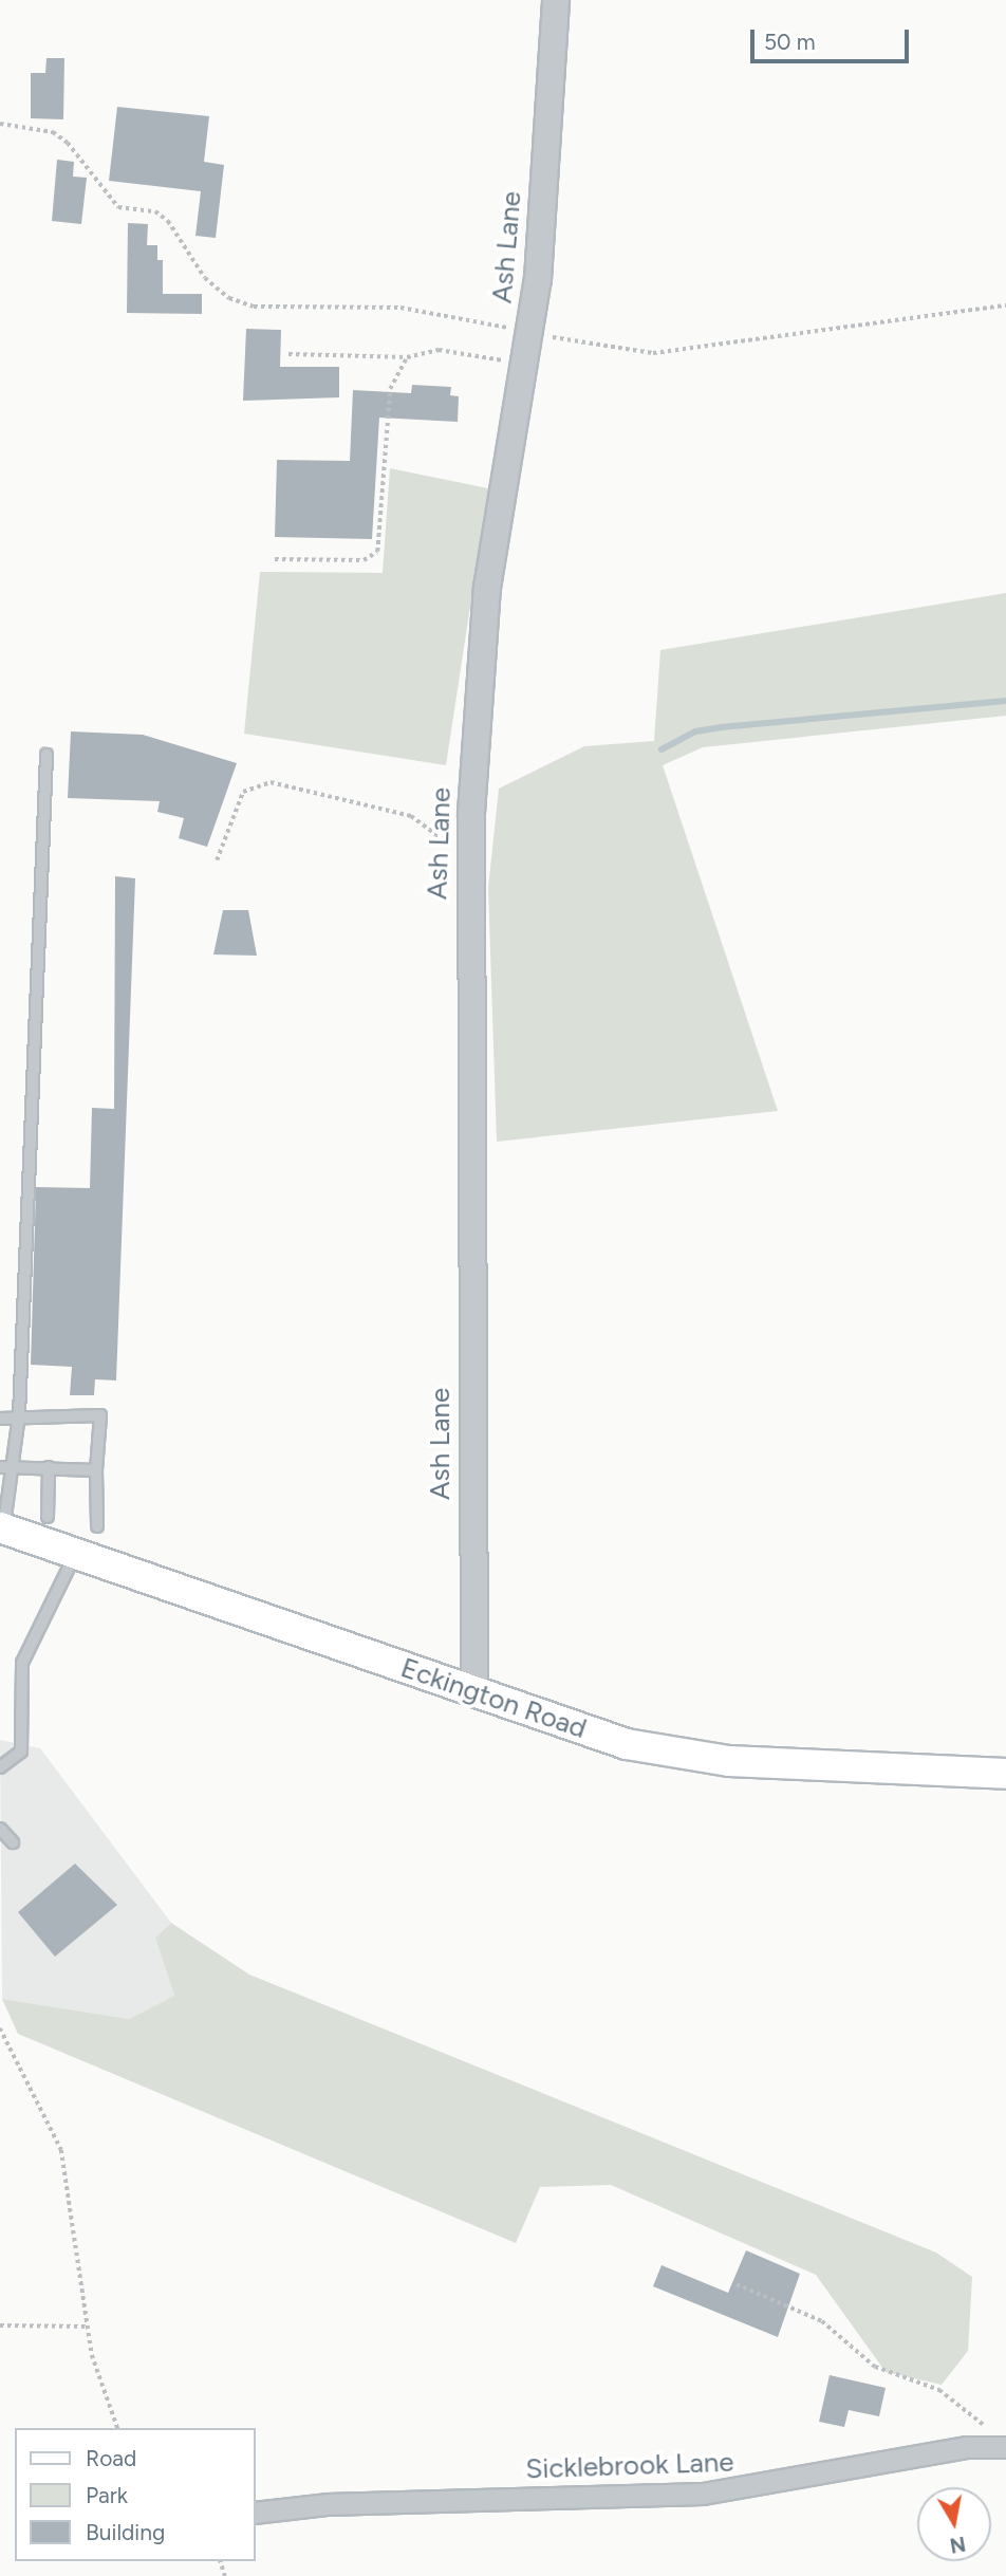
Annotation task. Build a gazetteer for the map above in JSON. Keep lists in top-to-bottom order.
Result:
{
  "streets": {
    "main road": ["Eckington Road"],
    "street": ["Ash Lane", "Sicklebrook Lane"]
  },
  "crossings": [
    ["Ash Lane", "Eckington Road"]
  ],
  "legend": ["Road", "Park", "Building"],
  "scale_bar": "50 m",
  "north": "bottom"
}
